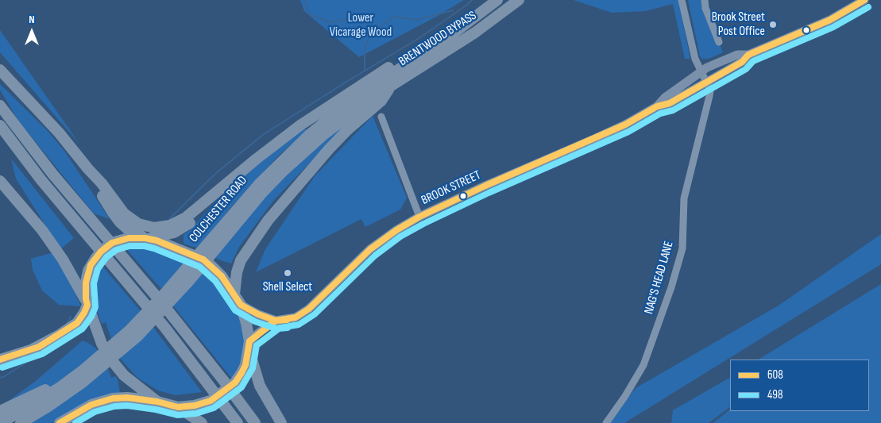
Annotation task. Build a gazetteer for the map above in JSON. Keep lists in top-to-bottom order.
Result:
{
  "streets": {
    "highway": ["BRENTWOOD BYPASS", "COLCHESTER ROAD"],
    "main road": ["BROOK STREET"],
    "street": ["NAG'S HEAD LANE"]
  },
  "crossings": [
    ["BRENTWOOD BYPASS", "COLCHESTER ROAD"],
    ["BROOK STREET", "NAG'S HEAD LANE"]
  ],
  "parks": ["Lower Vicarage Wood"],
  "places": ["Brook Street Post Office", "Shell Select"],
  "lines": ["transit line 608", "transit line 498"],
  "legend": ["608", "498"],
  "north": "top"
}
